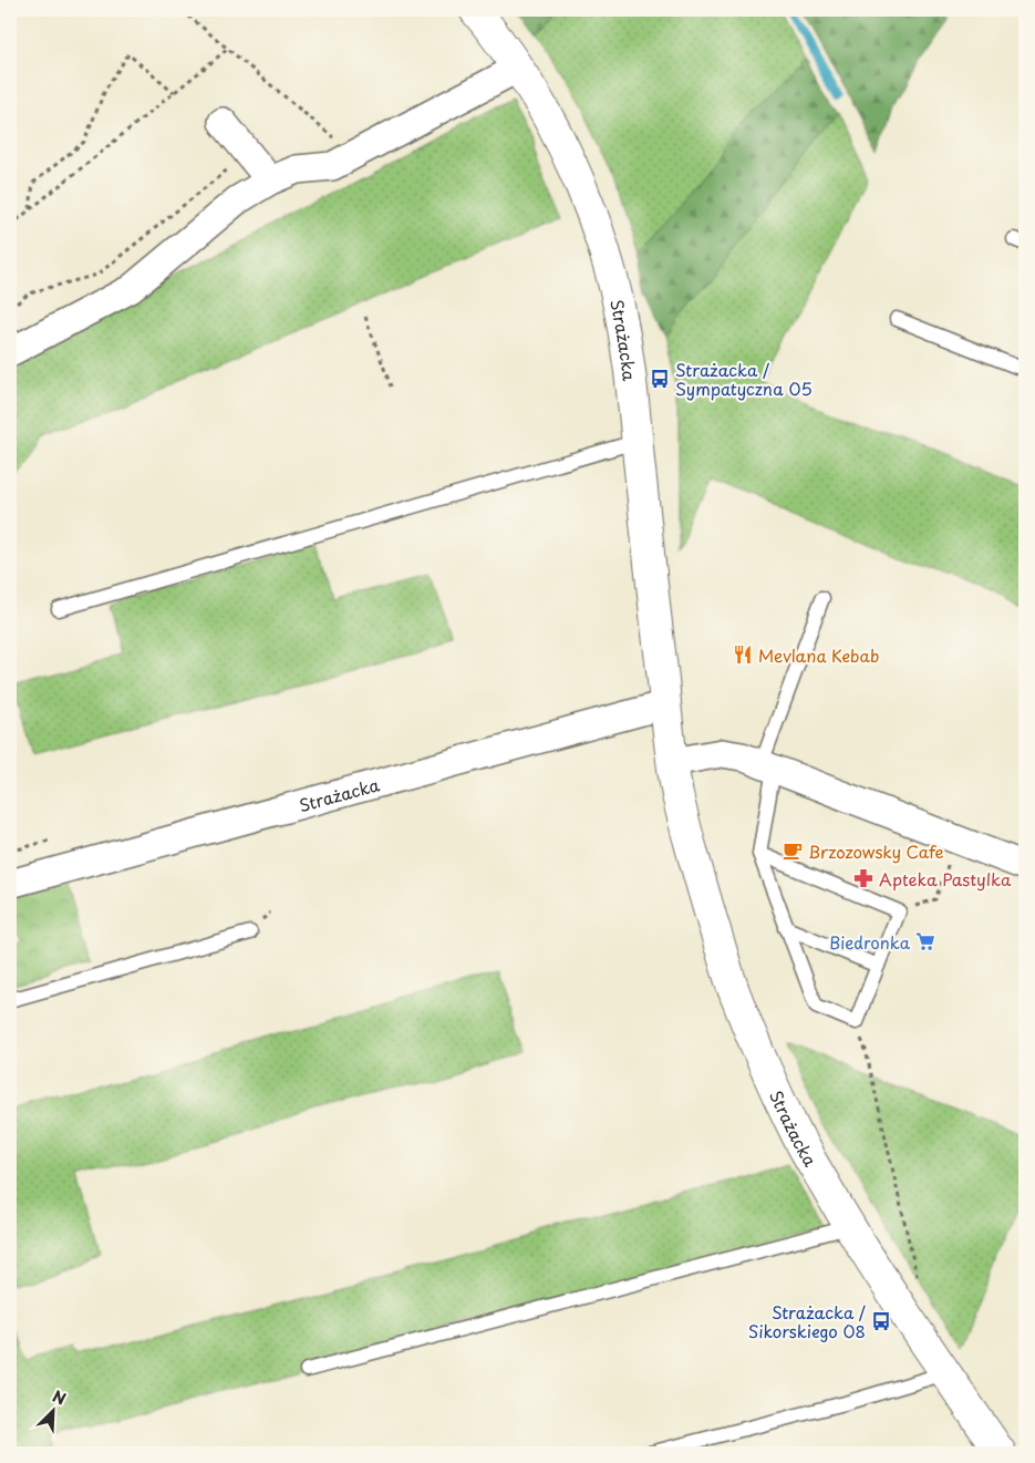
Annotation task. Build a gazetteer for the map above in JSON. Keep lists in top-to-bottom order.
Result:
{
  "streets": {
    "street": ["Strażacka"]
  },
  "places": {
    "bus stop": ["Strażacka / Sympatyczna 05", "Strażacka / Sikorskiego 08"],
    "restaurant": ["Mevlana Kebab"],
    "cafe": ["Brzozowsky Cafe"],
    "pharmacy": ["Apteka Pastylka"],
    "supermarket": ["Biedronka"]
  },
  "north": "top right"
}
